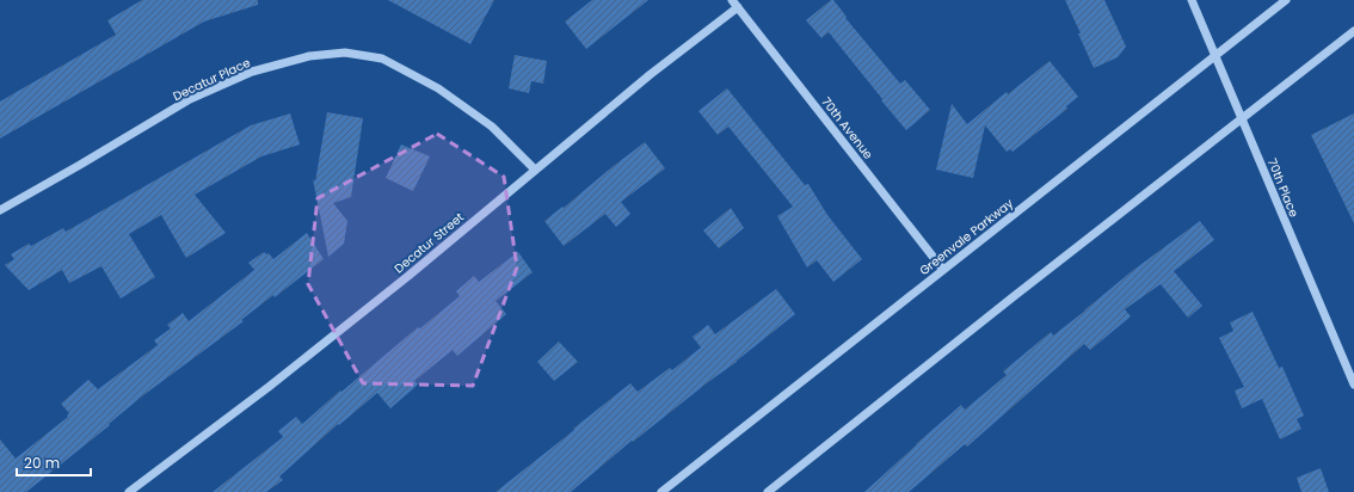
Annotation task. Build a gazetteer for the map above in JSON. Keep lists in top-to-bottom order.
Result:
{
  "streets": {
    "street": [
      "Decatur Place",
      "70th Avenue",
      "70th Place",
      "Greenvale Parkway",
      "Decatur Street"
    ]
  },
  "crossings": [
    ["Decatur Place", "Decatur Street"],
    ["70th Avenue", "Greenvale Parkway"],
    ["70th Avenue", "Decatur Street"],
    ["70th Place", "Greenvale Parkway"]
  ],
  "scale_bar": "20 m"
}
